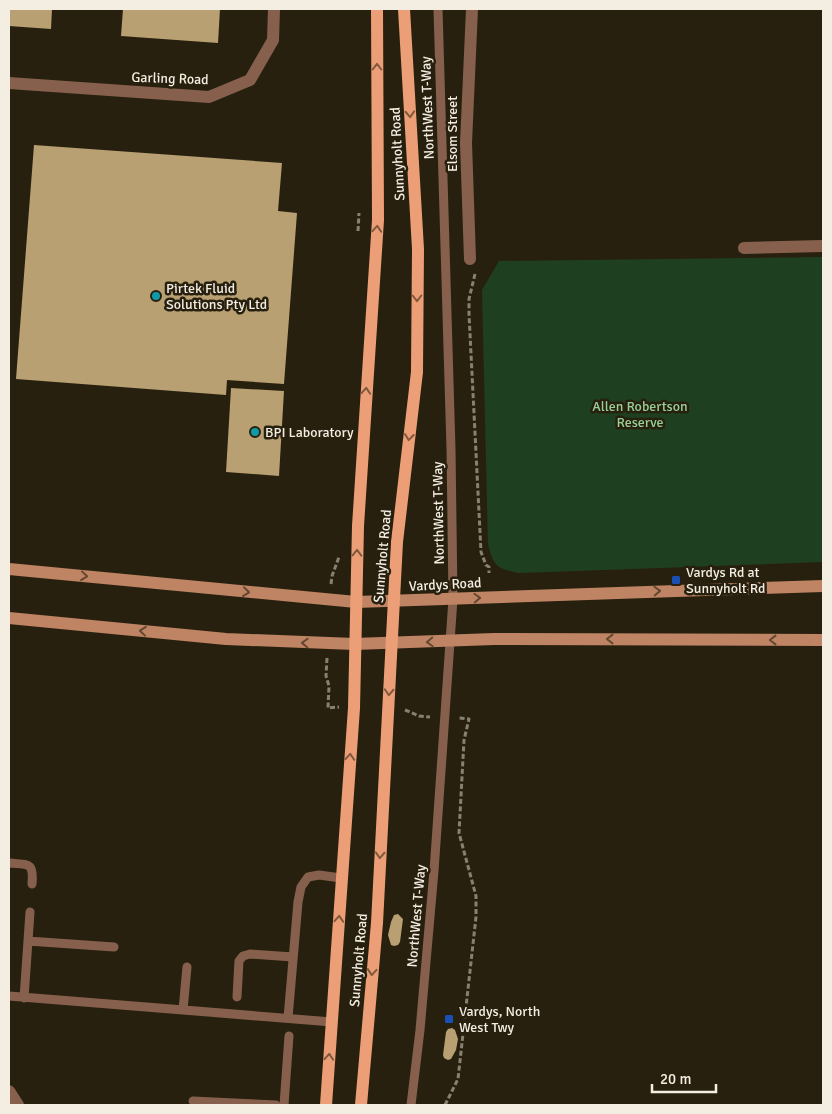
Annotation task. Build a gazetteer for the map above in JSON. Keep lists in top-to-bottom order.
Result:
{
  "streets": {
    "main road": ["Sunnyholt Road", "Vardys Road"],
    "street": ["Garling Road", "Elsom Street"],
    "lane": ["NorthWest T-Way"]
  },
  "crossings": [
    ["NorthWest T-Way", "Vardys Road"],
    ["Sunnyholt Road", "Vardys Road"]
  ],
  "parks": ["Allen Robertson Reserve"],
  "places": {
    "other": ["Pirtek Fluid Solutions Pty Ltd", "BPI Laboratory"],
    "transit": ["Vardys Rd at Sunnyholt Rd", "Vardys, North West Twy"]
  },
  "scale_bar": "20 m"
}
